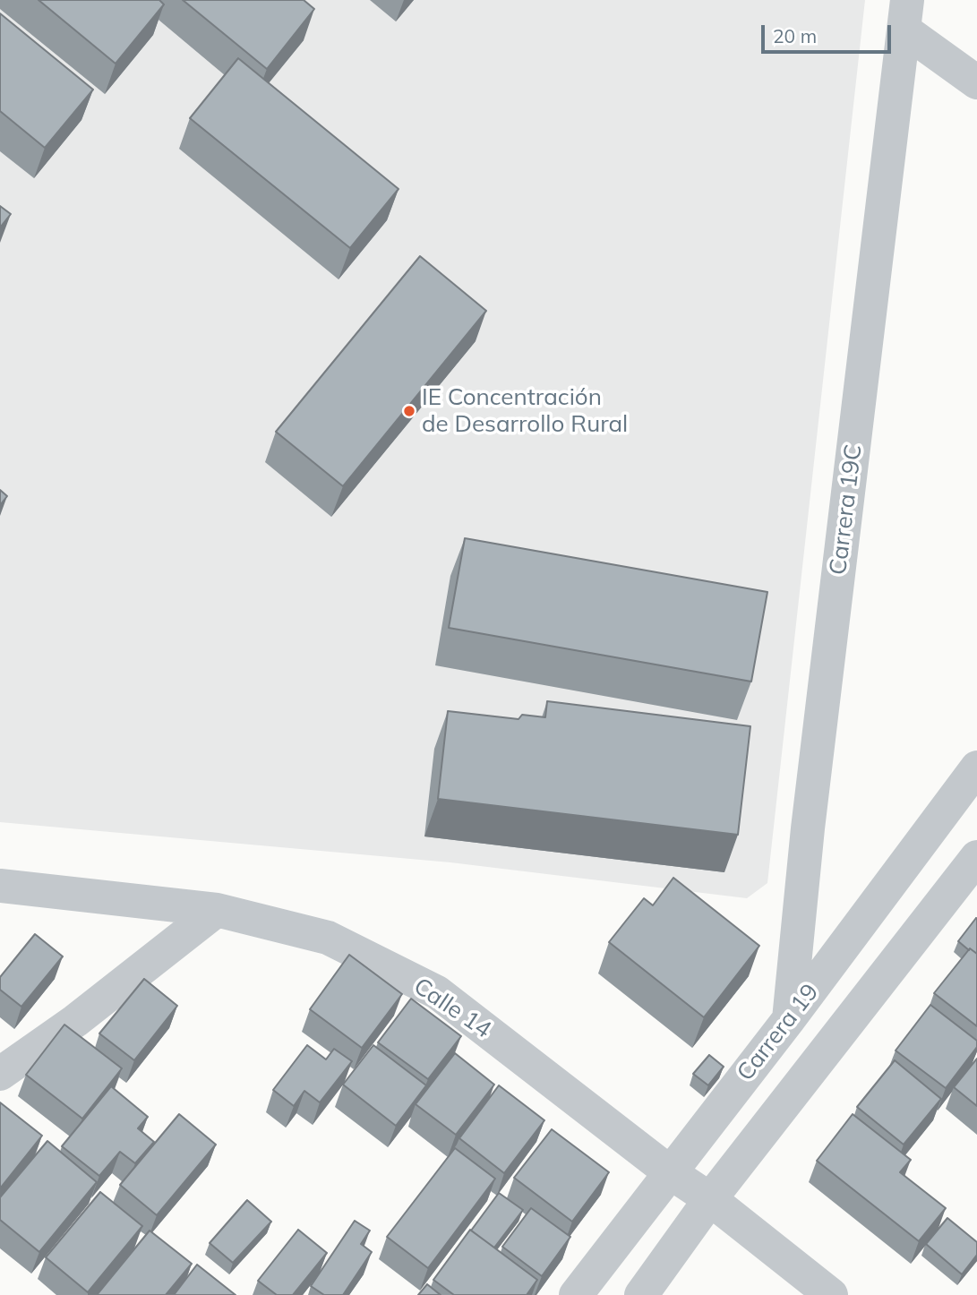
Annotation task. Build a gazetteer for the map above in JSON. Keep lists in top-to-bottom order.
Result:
{
  "streets": {
    "street": ["Carrera 19C", "Calle 14", "Carrera 19"]
  },
  "crossings": [
    ["Carrera 19C", "Carrera 19"],
    ["Calle 14", "Carrera 19"]
  ],
  "places": ["IE Concentración de Desarrollo Rural"],
  "scale_bar": "20 m"
}
